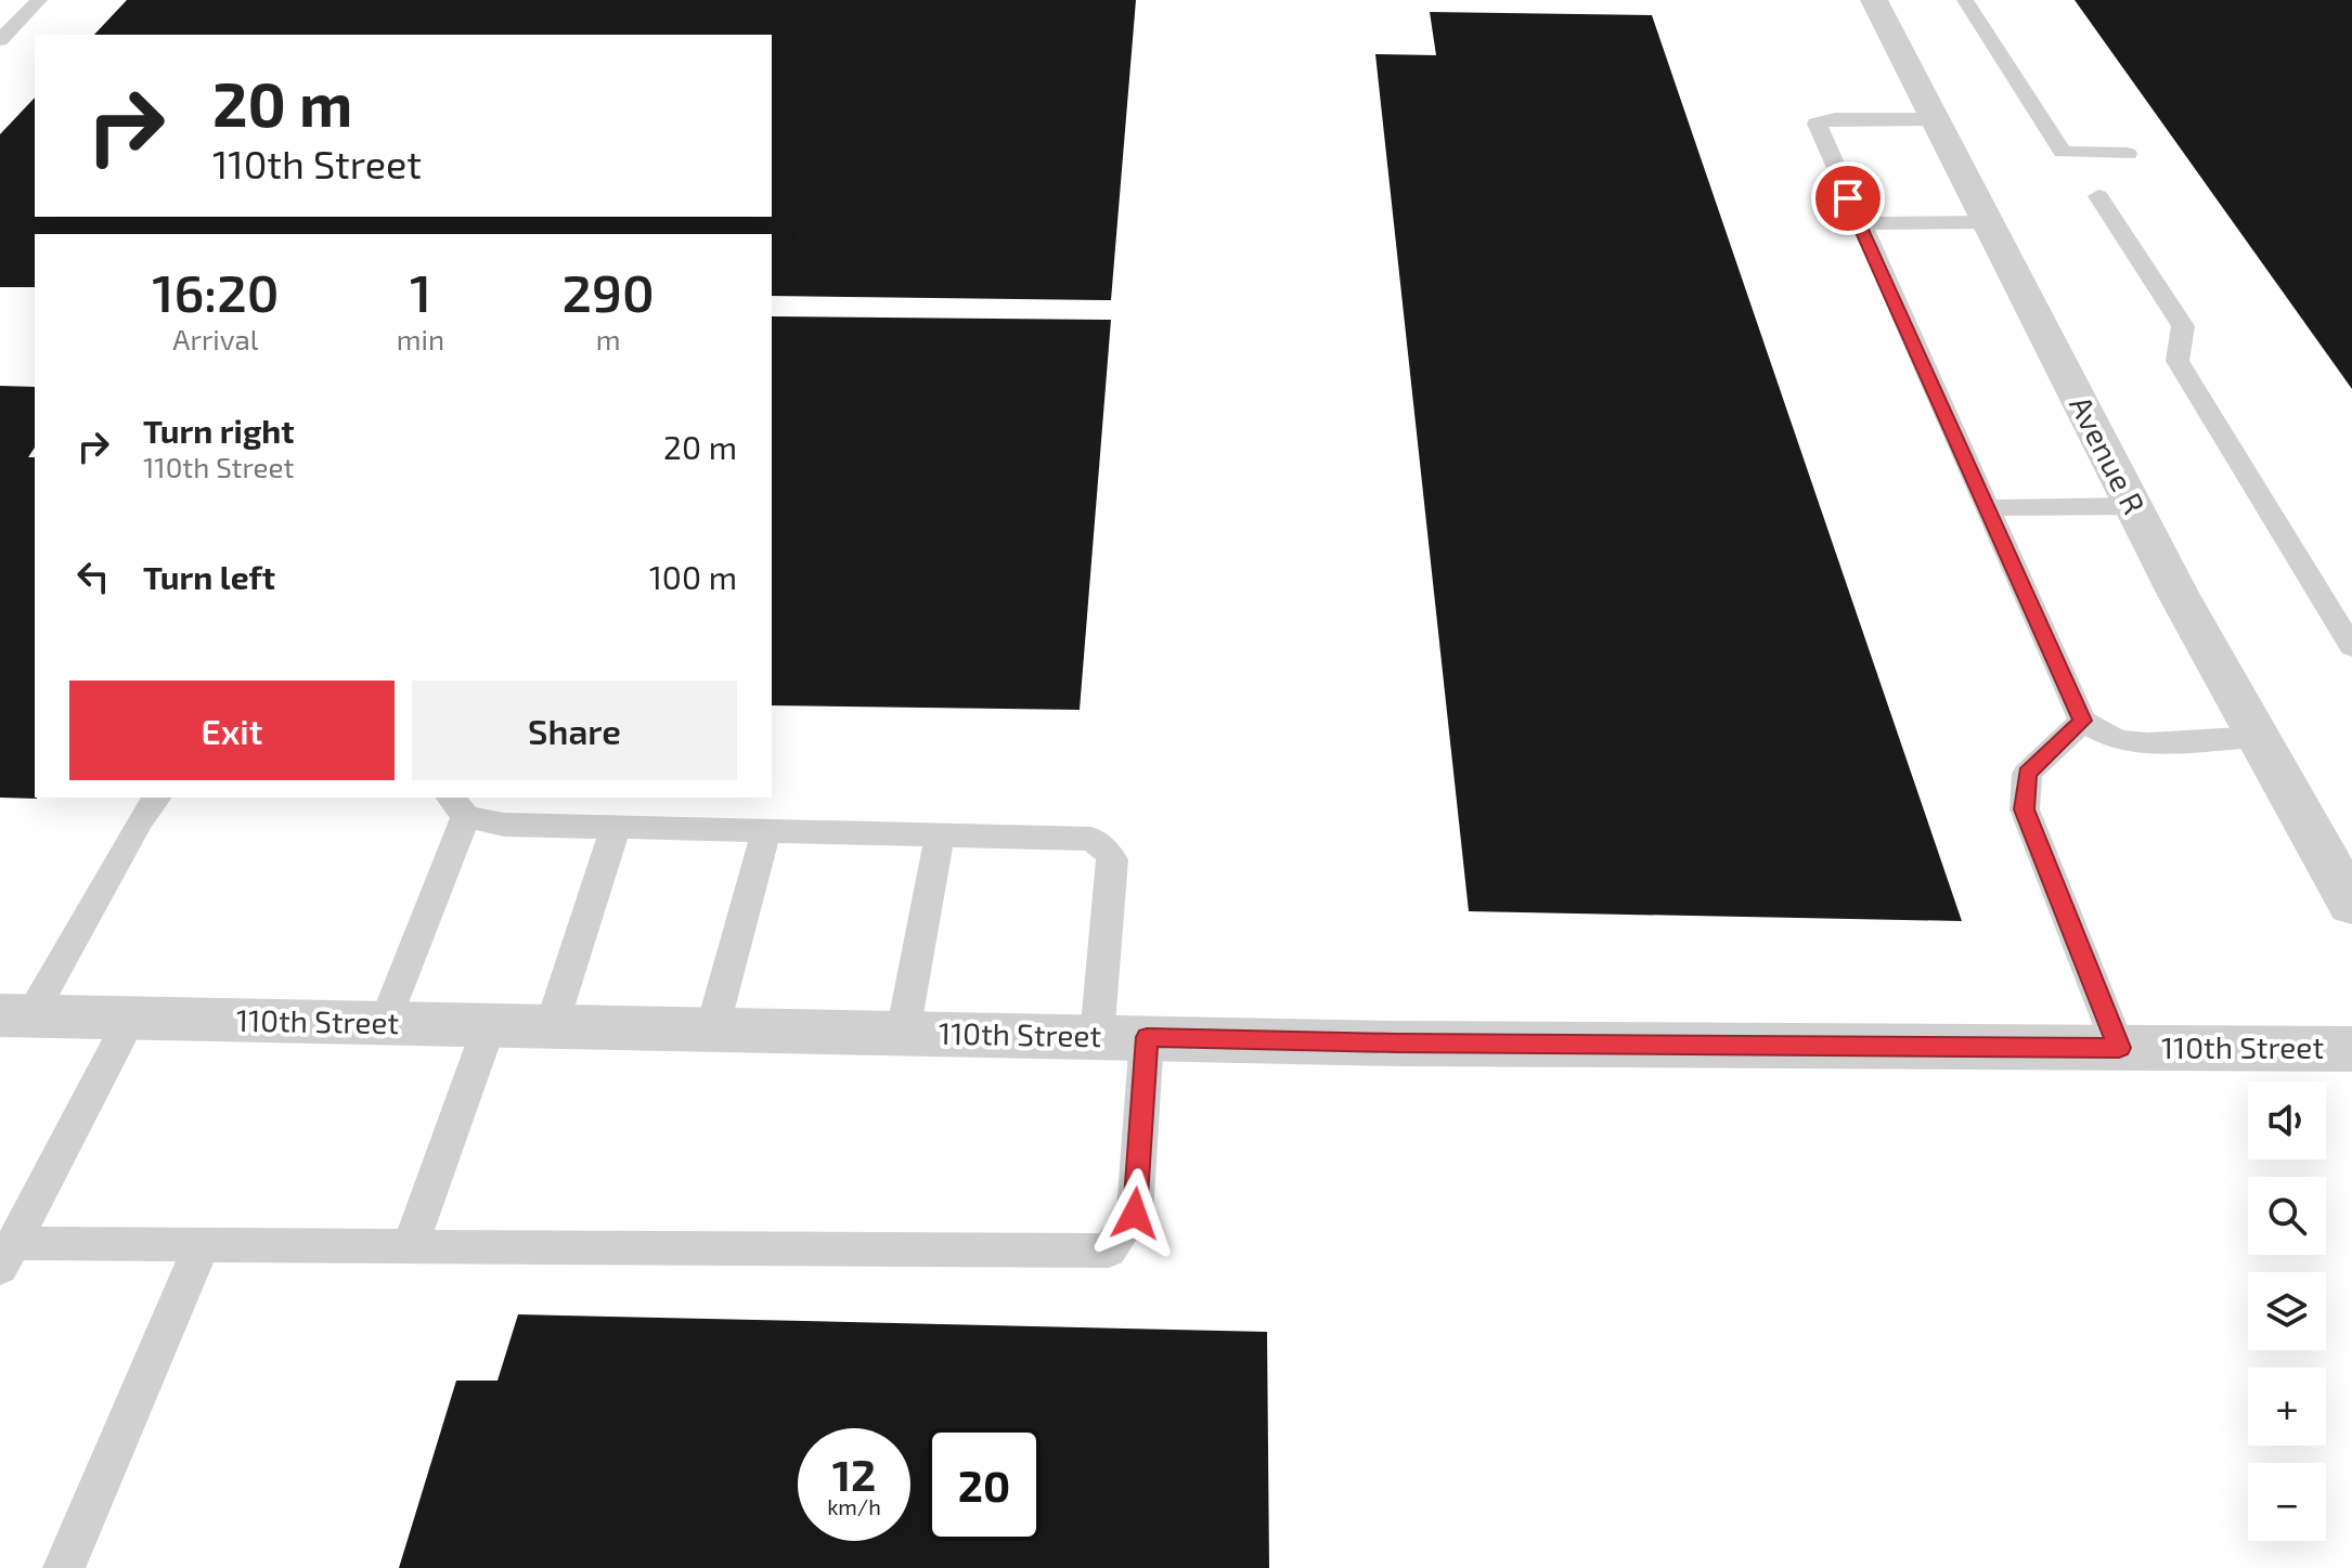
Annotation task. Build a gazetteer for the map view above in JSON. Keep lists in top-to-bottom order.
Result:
{
  "streets": {
    "street": ["Avenue R", "110th Street"]
  },
  "page": {
    "turn": ["20 m", "110th Street"],
    "eta": [
      "16:20",
      "Arrival",
      "1",
      "min",
      "290",
      "m"
    ],
    "list": [
      {
        "name": "Turn right",
        "note": "110th Street",
        "value": "20 m"
      },
      {
        "name": "Turn left",
        "value": "100 m"
      }
    ],
    "buttons": ["Exit", "Share"],
    "map_buttons": ["+", "−"],
    "speed": "12 km/h",
    "limit": "20"
  }
}
